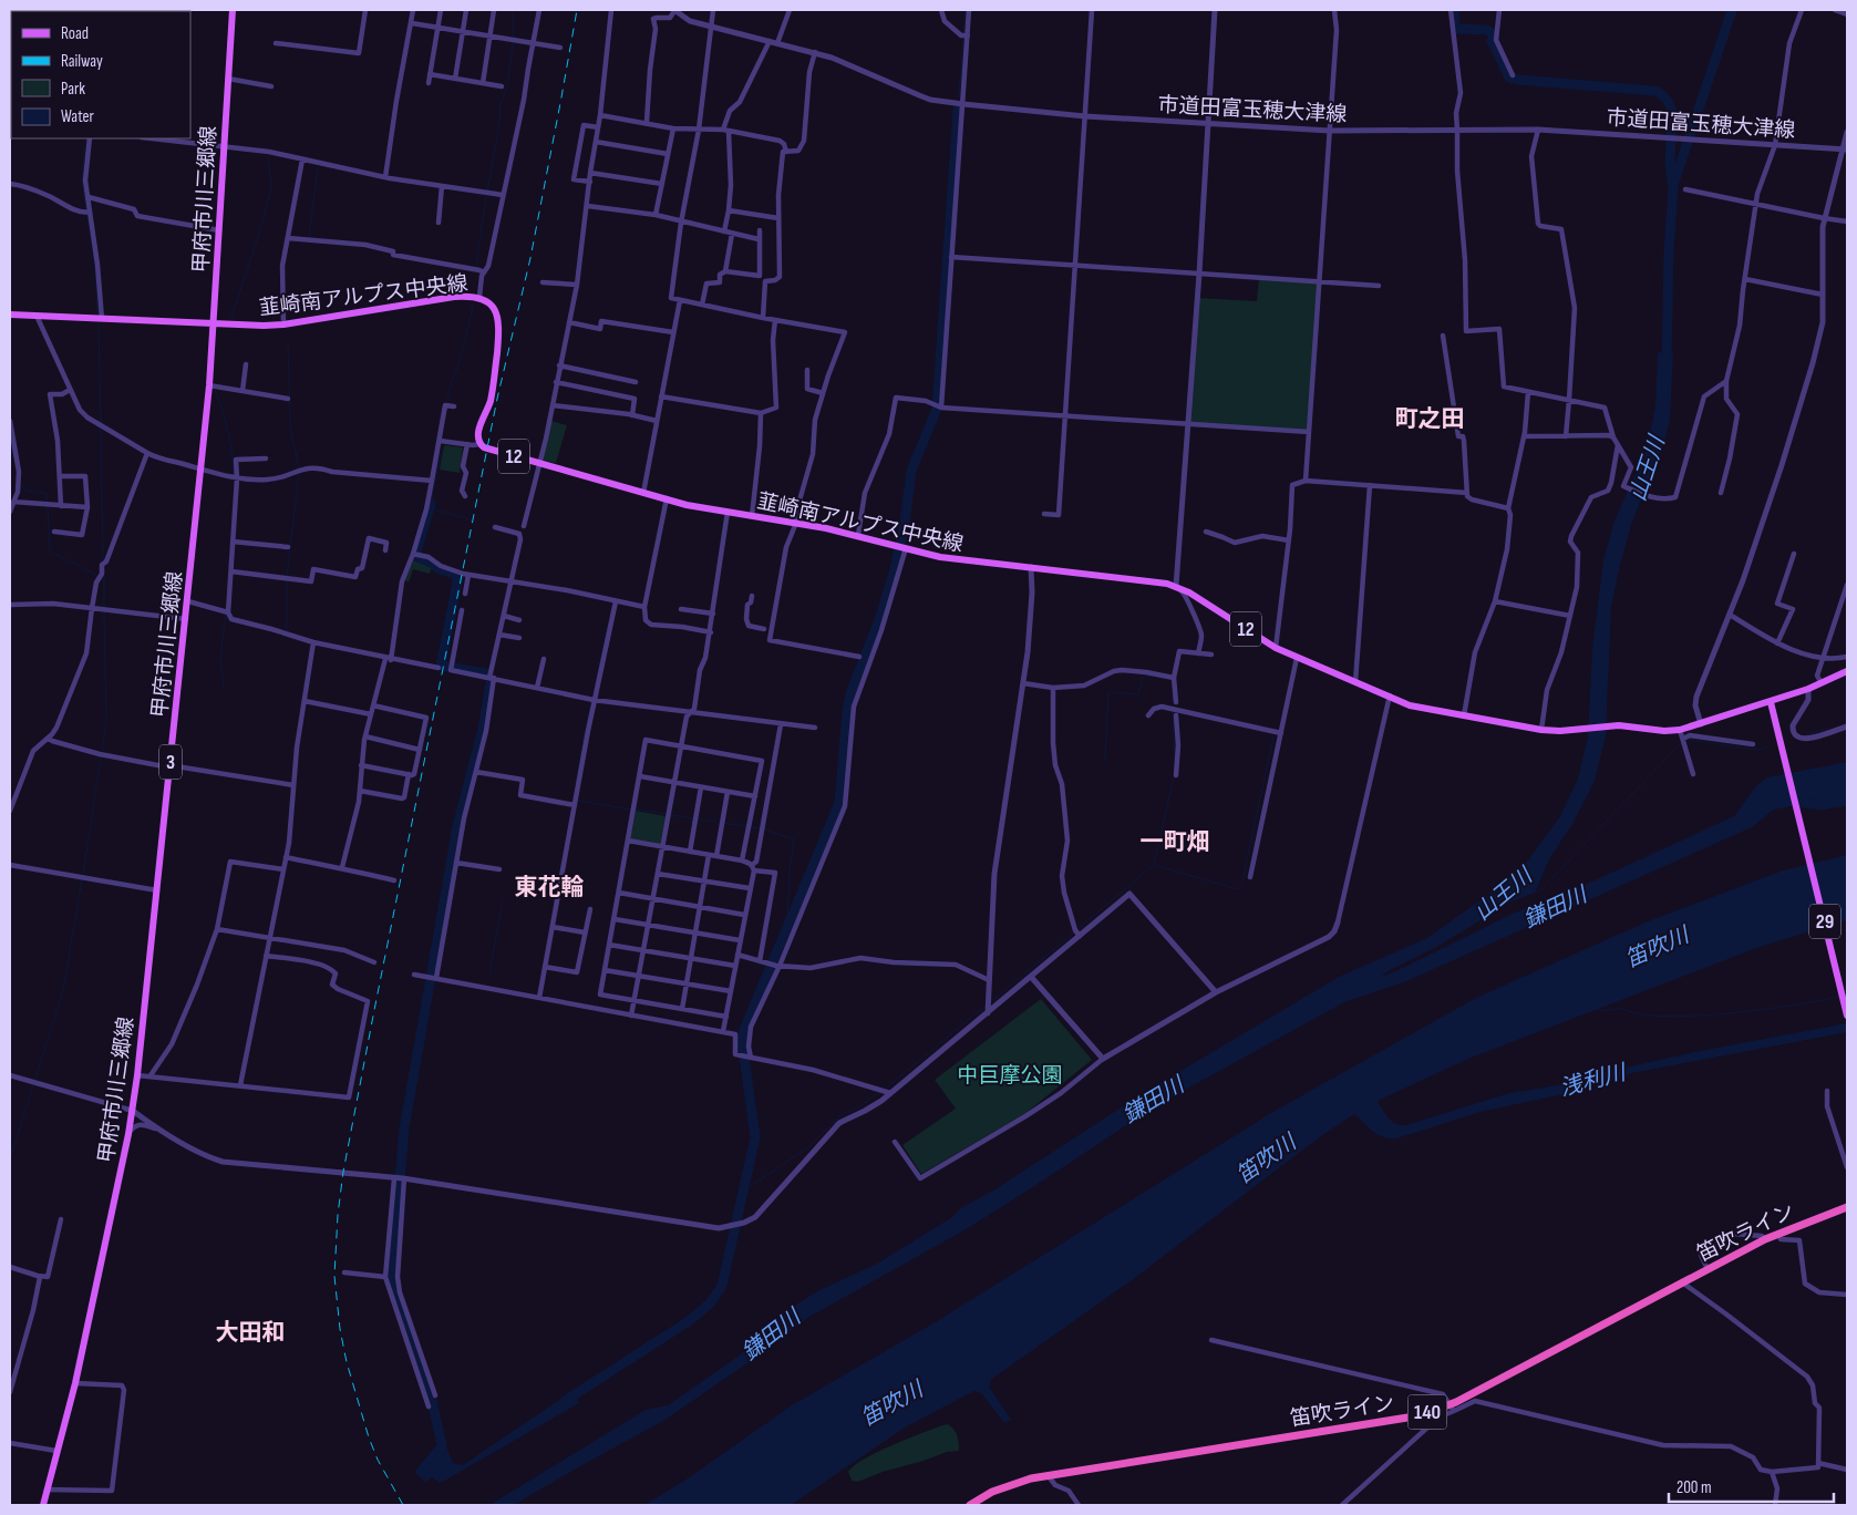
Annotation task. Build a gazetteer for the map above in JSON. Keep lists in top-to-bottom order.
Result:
{
  "streets": {
    "highway": ["笛吹ライン", "140"],
    "main road": [
      "甲府市川三郷線",
      "韮崎南アルプス中央線",
      "12",
      "3",
      "29"
    ],
    "street": ["市道田富玉穂大津線"]
  },
  "crossings": [
    ["甲府市川三郷線", "韮崎南アルプス中央線"],
    ["韮崎南アルプス中央線", "29"]
  ],
  "districts": [
    "町之田",
    "一町畑",
    "東花輪",
    "大田和"
  ],
  "water": [
    "山王川",
    "鎌田川",
    "笛吹川",
    "浅利川"
  ],
  "parks": ["中巨摩公園"],
  "legend": [
    "Road",
    "Railway",
    "Park",
    "Water"
  ],
  "scale_bar": "200 m"
}
